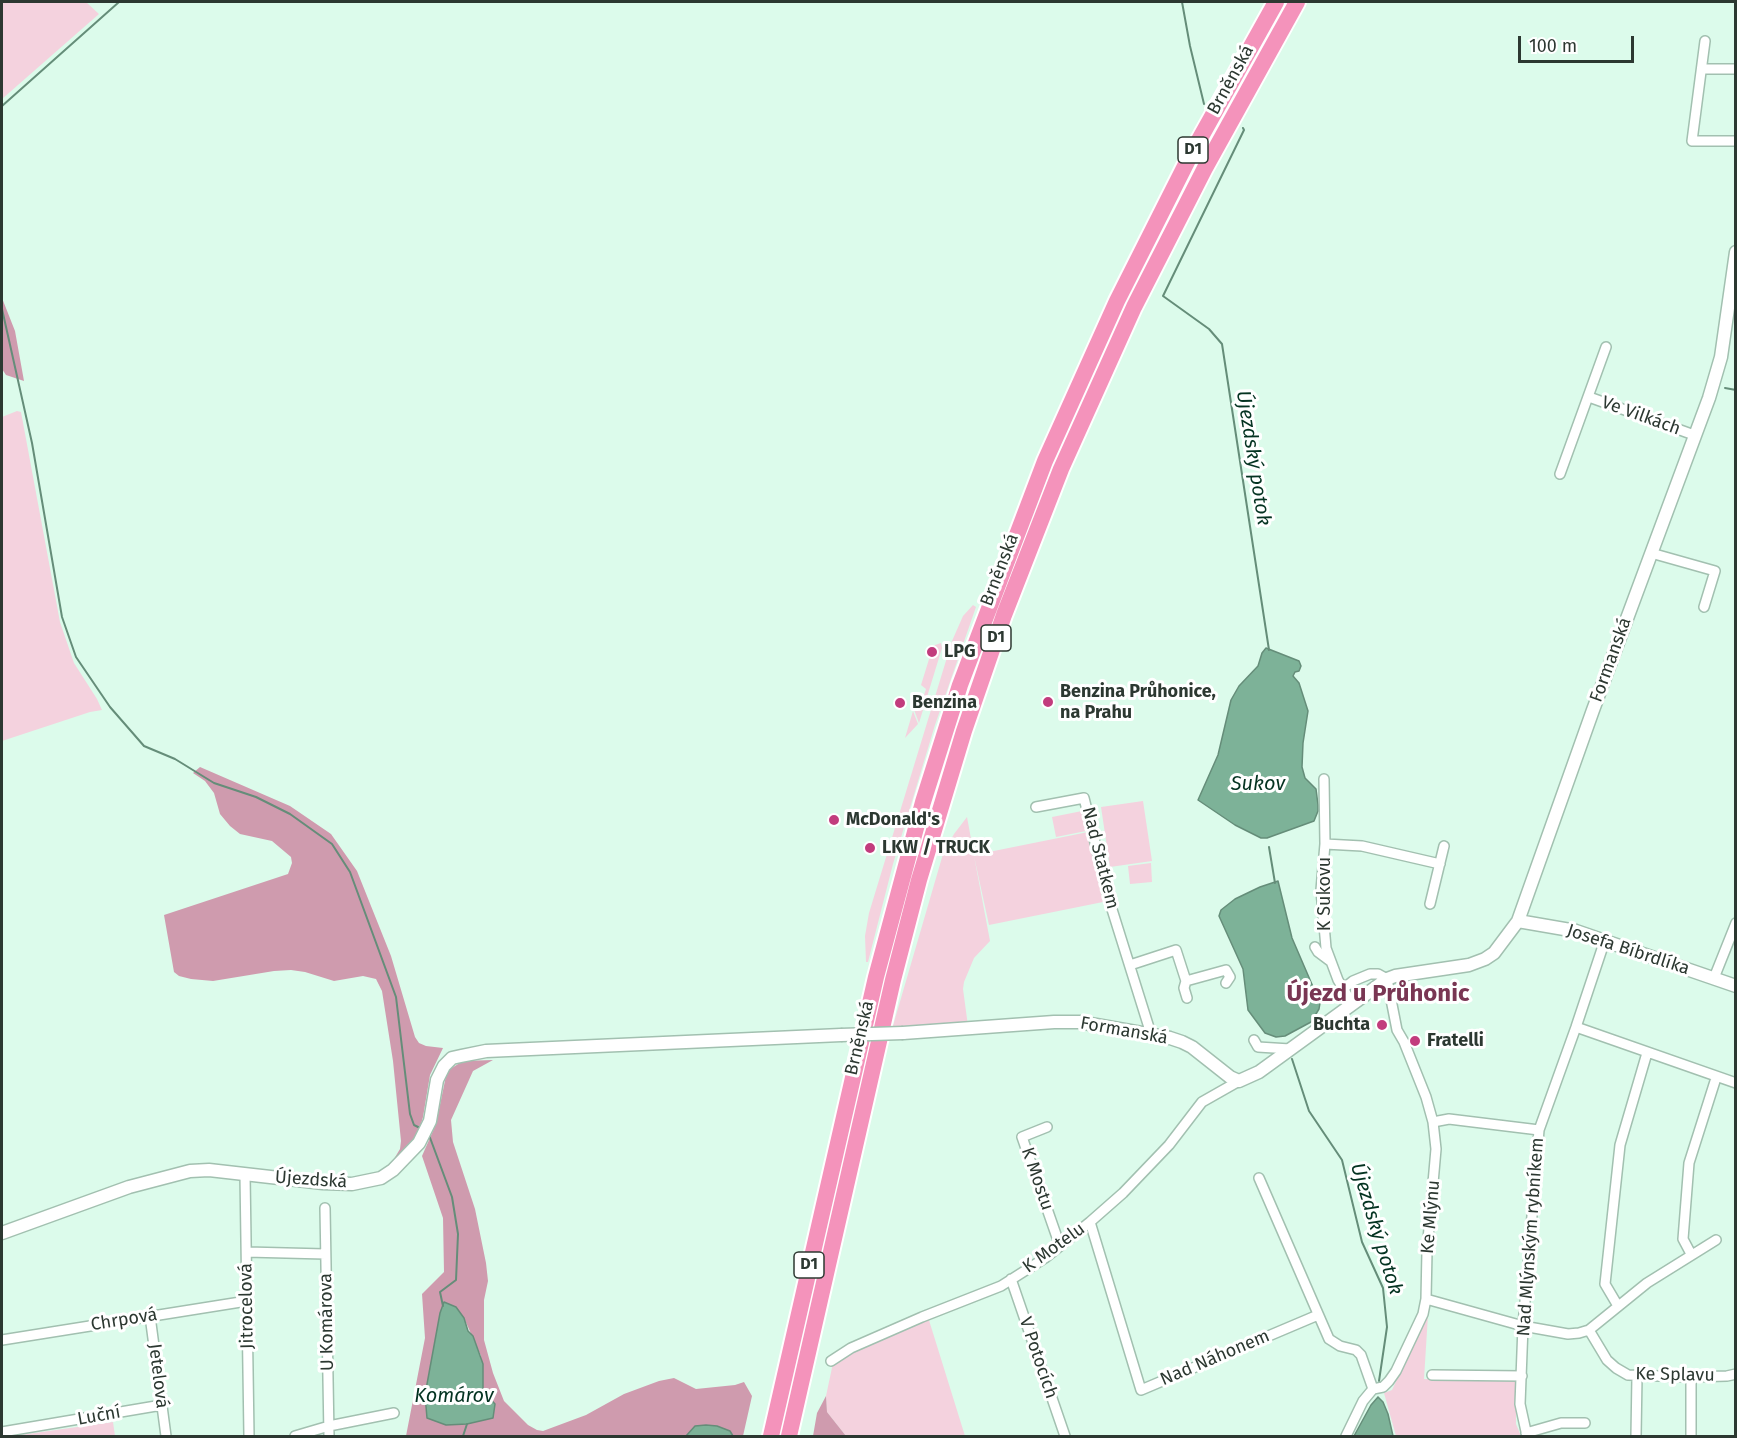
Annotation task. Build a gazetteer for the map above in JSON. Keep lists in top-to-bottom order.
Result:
{
  "streets": {
    "highway": ["Brněnská", "D1"],
    "street": [
      "Ve Vilkách",
      "Formanská",
      "Nad Statkem",
      "K Sukovu",
      "Josefa Bíbrdlíka",
      "K Mostu",
      "Újezdská",
      "Ke Mlýnu",
      "Nad Mlýnským rybníkem",
      "K Motelu",
      "Jitrocelová",
      "Chrpová",
      "U Komárova",
      "V Potocích",
      "Nad Náhonem",
      "Ke Splavu",
      "Jetelová",
      "Luční"
    ]
  },
  "crossings": [
    ["Ve Vilkách", "Formanská"],
    ["Formanská", "Nad Statkem"],
    ["Formanská", "K Sukovu"],
    ["Formanská", "Josefa Bíbrdlíka"],
    ["Formanská", "Újezdská"],
    ["Formanská", "Ke Mlýnu"],
    ["Formanská", "K Motelu"],
    ["Josefa Bíbrdlíka", "Nad Mlýnským rybníkem"],
    ["K Mostu", "K Motelu"],
    ["Újezdská", "Jitrocelová"],
    ["K Motelu", "V Potocích"],
    ["K Motelu", "Nad Náhonem"],
    ["Jitrocelová", "Chrpová"],
    ["Chrpová", "Jetelová"],
    ["Jetelová", "Luční"]
  ],
  "districts": ["Újezd u Průhonic"],
  "water": ["Újezdský potok", "Sukov", "Komárov"],
  "places": [
    "LPG",
    "Benzina Průhonice, na Prahu",
    "Benzina",
    "McDonald's",
    "LKW / TRUCK",
    "Buchta",
    "Fratelli"
  ],
  "scale_bar": "100 m"
}
